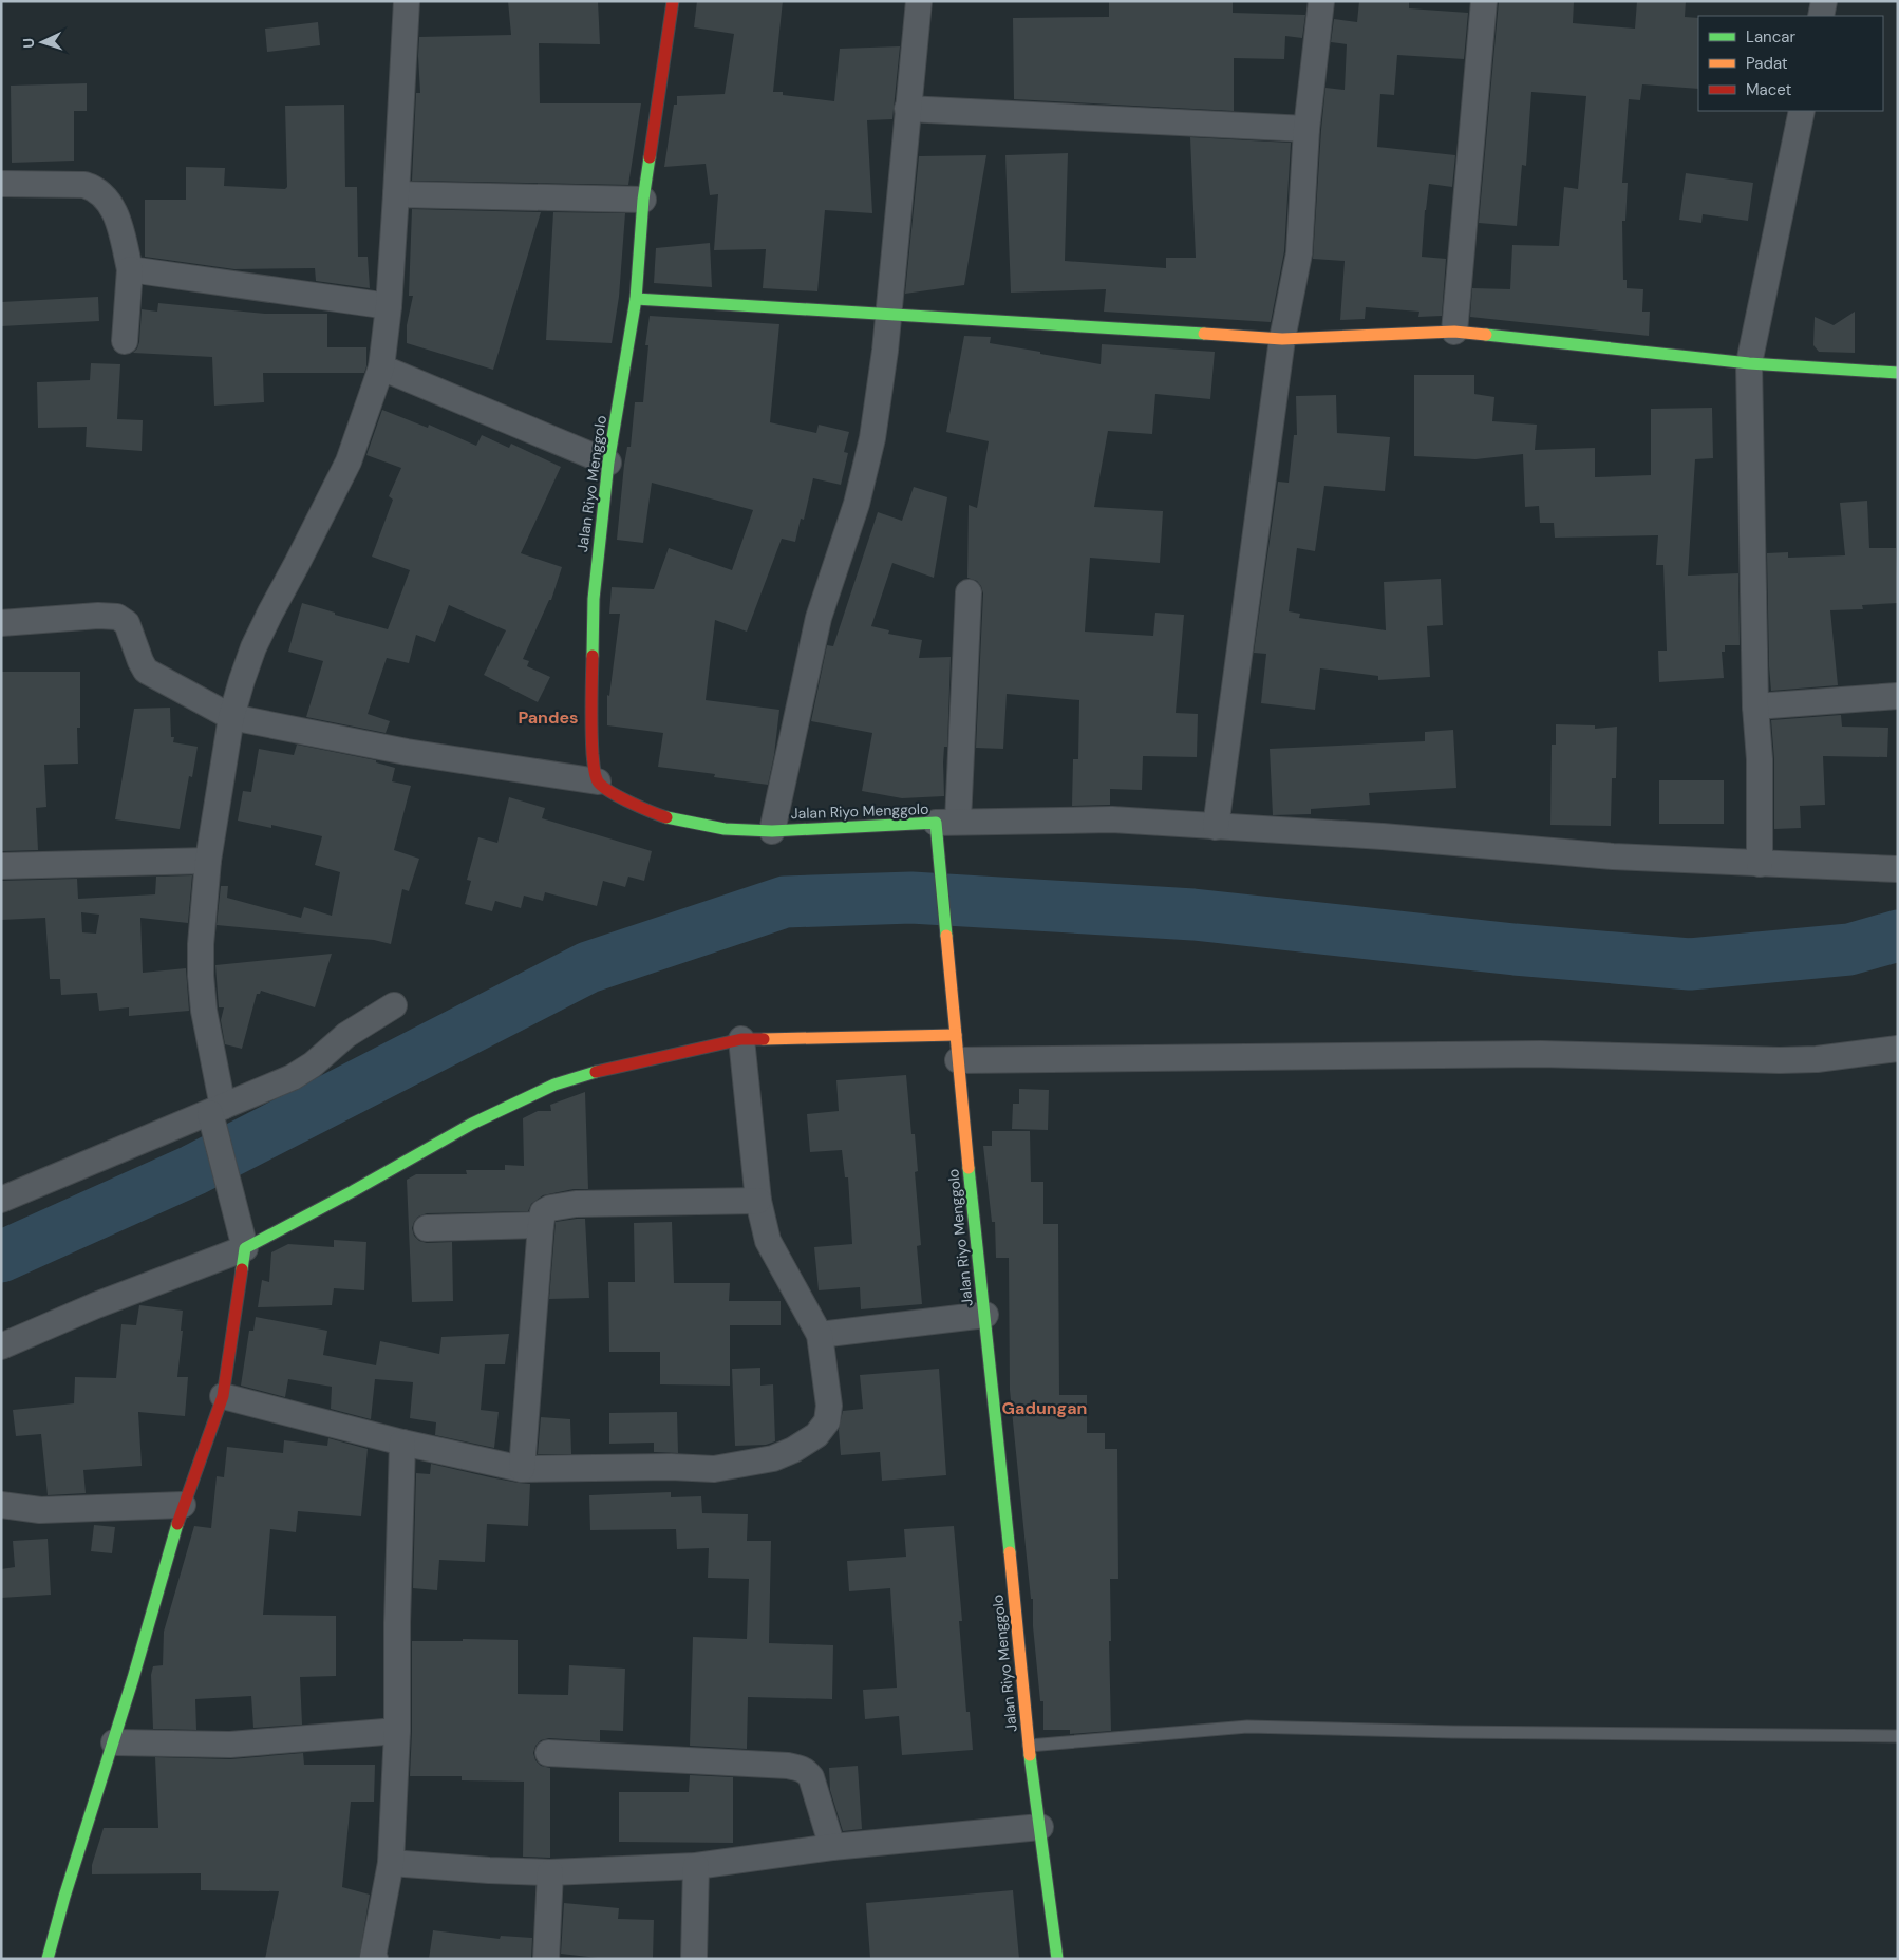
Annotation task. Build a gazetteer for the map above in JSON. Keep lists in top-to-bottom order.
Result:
{
  "streets": {
    "street": ["Jalan Riyo Menggolo"]
  },
  "districts": ["Pandes", "Gadungan"],
  "legend": ["Lancar", "Padat", "Macet"],
  "north": "left"
}
